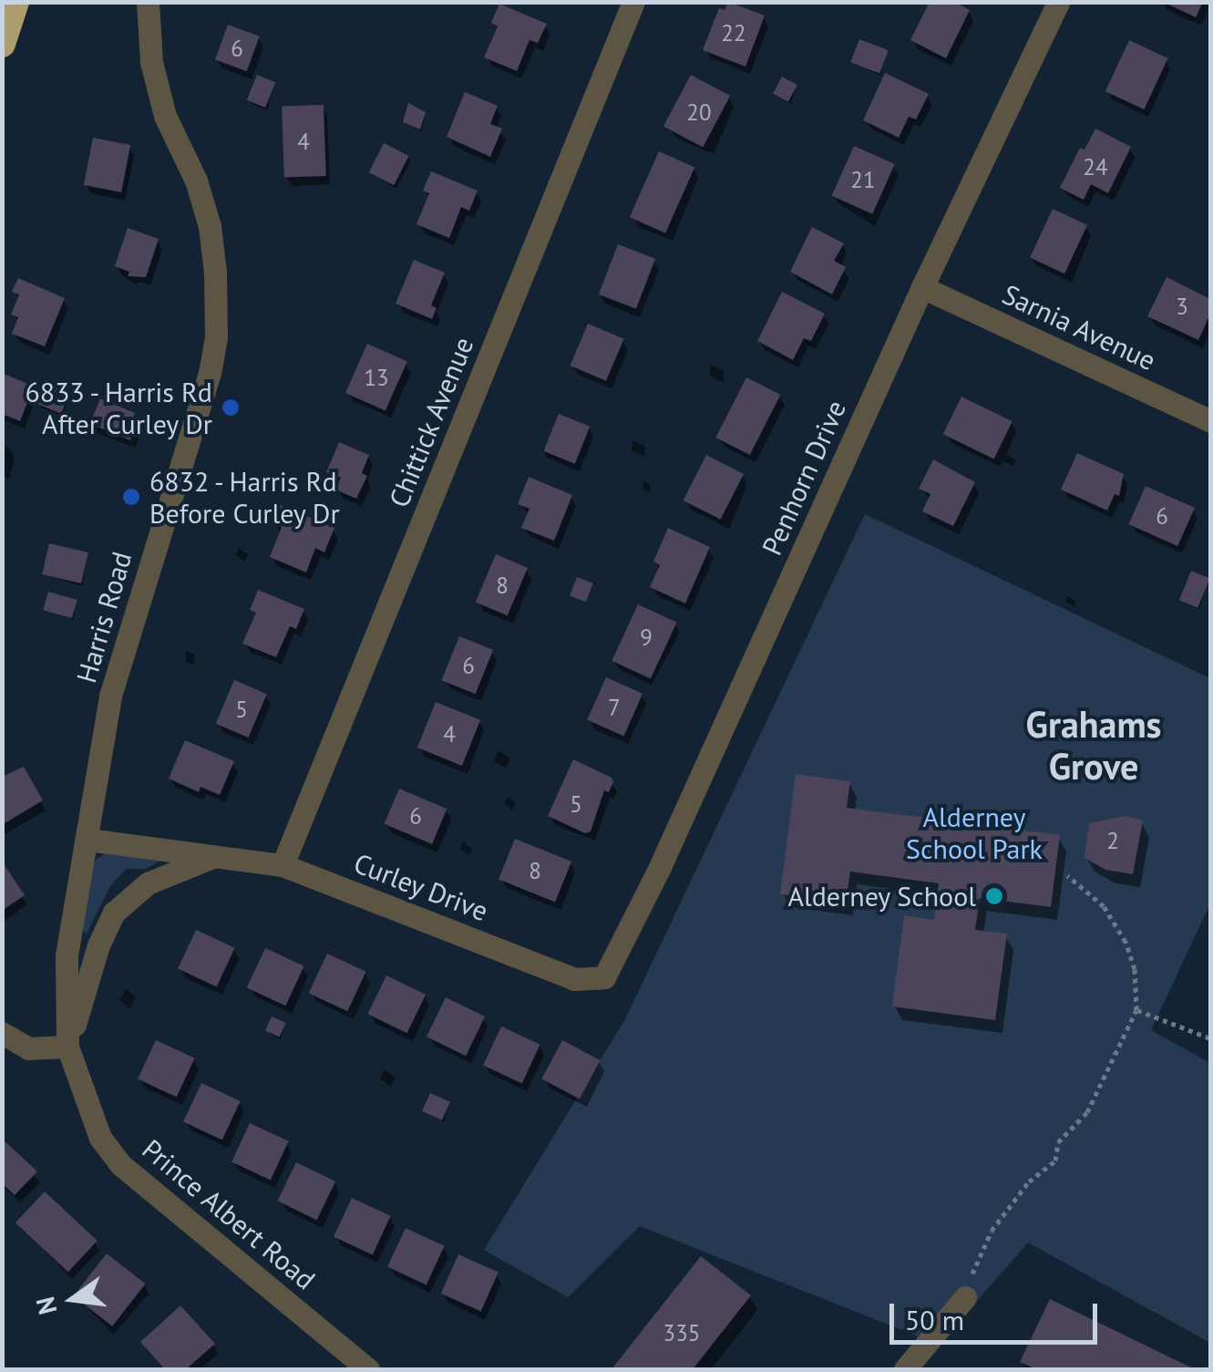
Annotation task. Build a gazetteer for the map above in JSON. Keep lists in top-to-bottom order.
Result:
{
  "streets": {
    "street": [
      "Sarnia Avenue",
      "Chittick Avenue",
      "Penhorn Drive",
      "Harris Road",
      "Curley Drive",
      "Prince Albert Road"
    ]
  },
  "crossings": [
    ["Sarnia Avenue", "Penhorn Drive"],
    ["Chittick Avenue", "Curley Drive"],
    ["Penhorn Drive", "Curley Drive"],
    ["Harris Road", "Curley Drive"],
    ["Harris Road", "Prince Albert Road"],
    ["Curley Drive", "Prince Albert Road"]
  ],
  "districts": ["Grahams Grove"],
  "parks": ["Alderney School Park"],
  "places": ["6833 - Harris Rd After Curley Dr", "6832 - Harris Rd Before Curley Dr", "Alderney School"],
  "house_numbers": [
    "22",
    "6",
    "20",
    "4",
    "24",
    "21",
    "3",
    "13",
    "6",
    "8",
    "9",
    "6",
    "7",
    "5",
    "4",
    "5",
    "6",
    "2",
    "8",
    "335"
  ],
  "scale_bar": "50 m",
  "north": "left"
}
